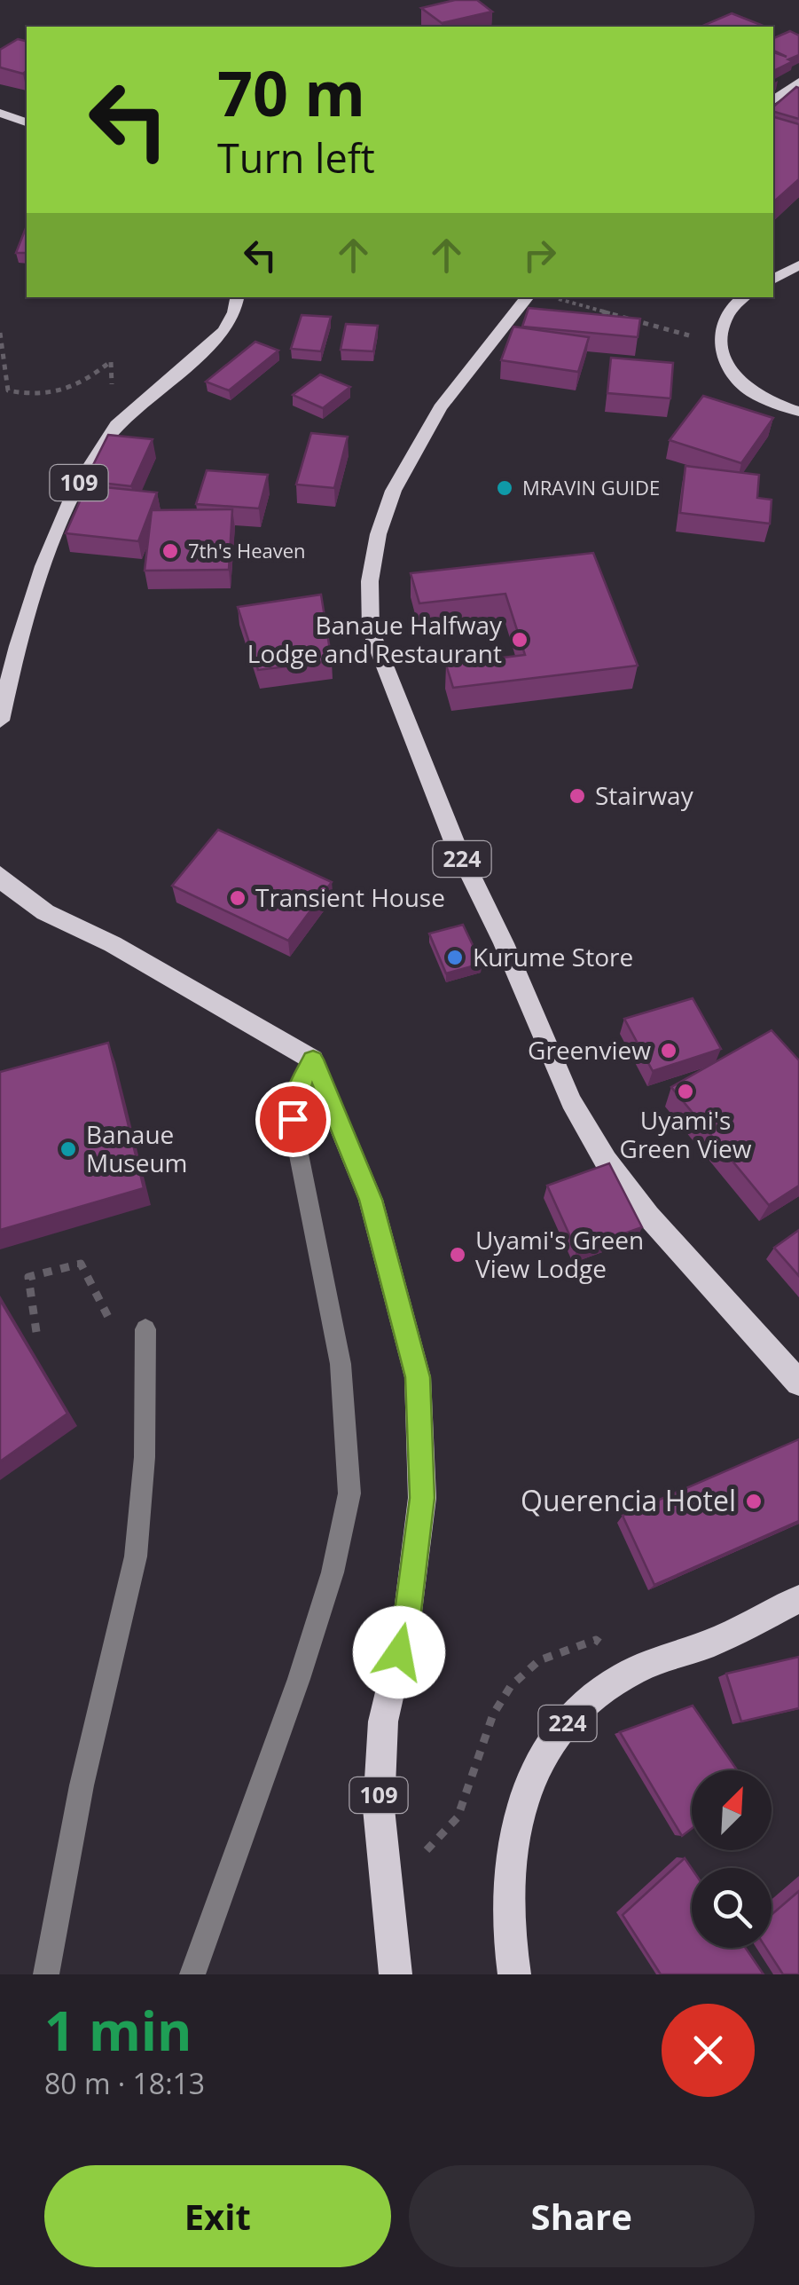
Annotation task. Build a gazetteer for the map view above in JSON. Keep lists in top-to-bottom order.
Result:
{
  "streets": {
    "main road": ["109", "224"]
  },
  "places": [
    "MRAVIN GUIDE",
    "7th's Heaven",
    "Banaue Halfway Lodge and Restaurant",
    "Stairway",
    "Transient House",
    "Kurume Store",
    "Greenview",
    "Uyami's Green View",
    "Banaue Museum",
    "Uyami's Green View Lodge",
    "Querencia Hotel"
  ],
  "north": "top right",
  "page": {
    "turn": ["70 m", "Turn left"],
    "heading": ["1 min", "80 m · 18:13"],
    "buttons": ["Exit", "Share"]
  }
}
